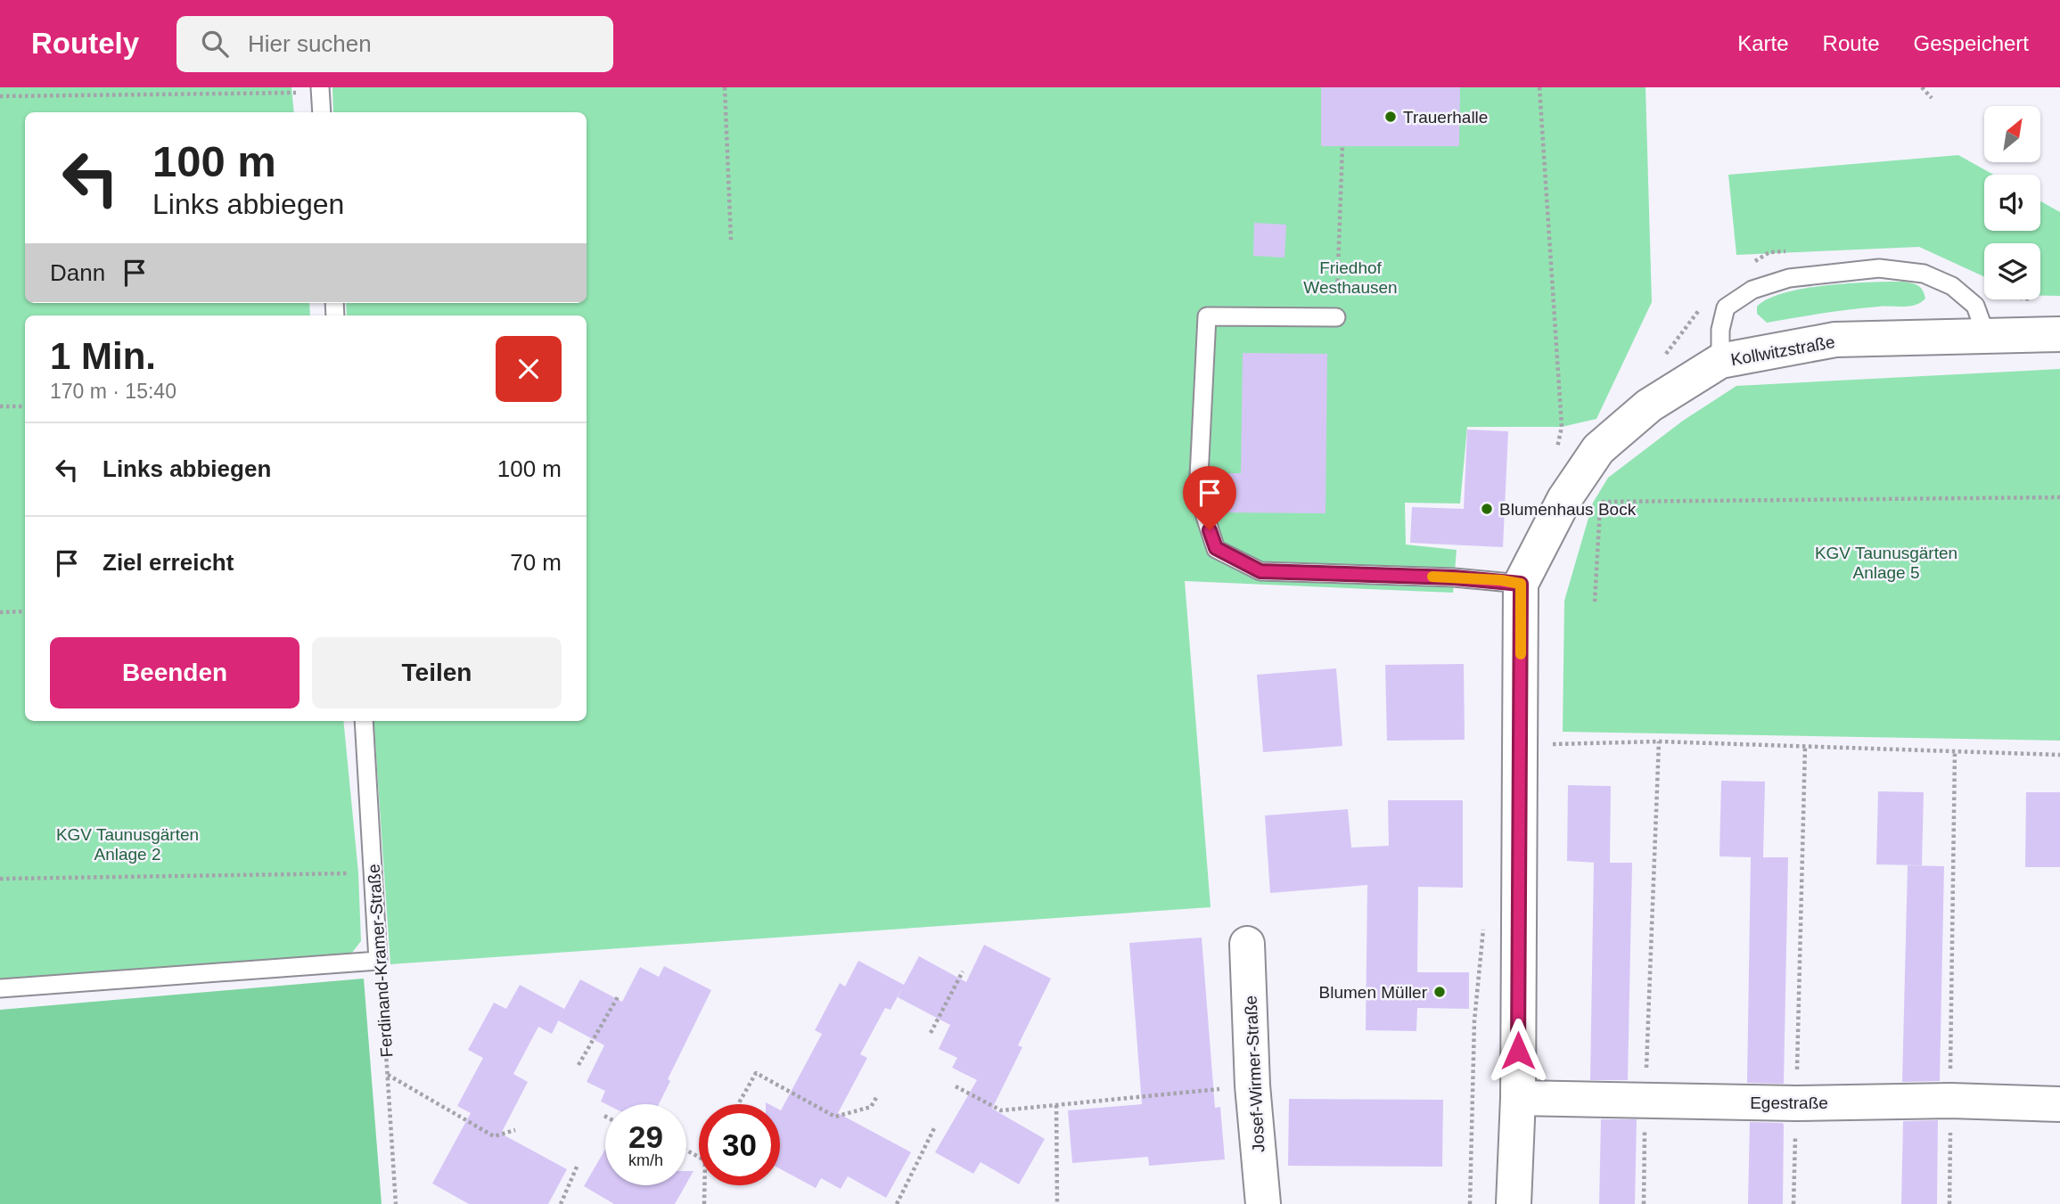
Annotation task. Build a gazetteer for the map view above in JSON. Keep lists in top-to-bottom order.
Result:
{
  "streets": {
    "street": ["Kollwitzstraße", "Josef-Wirmer-Straße", "Egestraße"],
    "lane": ["Ferdinand-Kramer-Straße"]
  },
  "crossings": [
    ["Kollwitzstraße", "Egestraße"]
  ],
  "parks": ["Friedhof Westhausen", "KGV Taunusgärten Anlage 5", "KGV Taunusgärten Anlage 2"],
  "places": ["Trauerhalle", "Blumenhaus Bock", "Blumen Müller"],
  "north": "top right",
  "page": {
    "header": "Routely",
    "search": "Hier suchen",
    "nav": ["Karte", "Route", "Gespeichert"],
    "turn": ["100 m", "Links abbiegen"],
    "then": "Dann",
    "heading": ["1 Min.", "170 m · 15:40"],
    "list": [
      {
        "name": "Links abbiegen",
        "value": "100 m"
      },
      {
        "name": "Ziel erreicht",
        "value": "70 m"
      }
    ],
    "buttons": ["Beenden", "Teilen"],
    "speed": "29 km/h",
    "limit": "30"
  }
}
